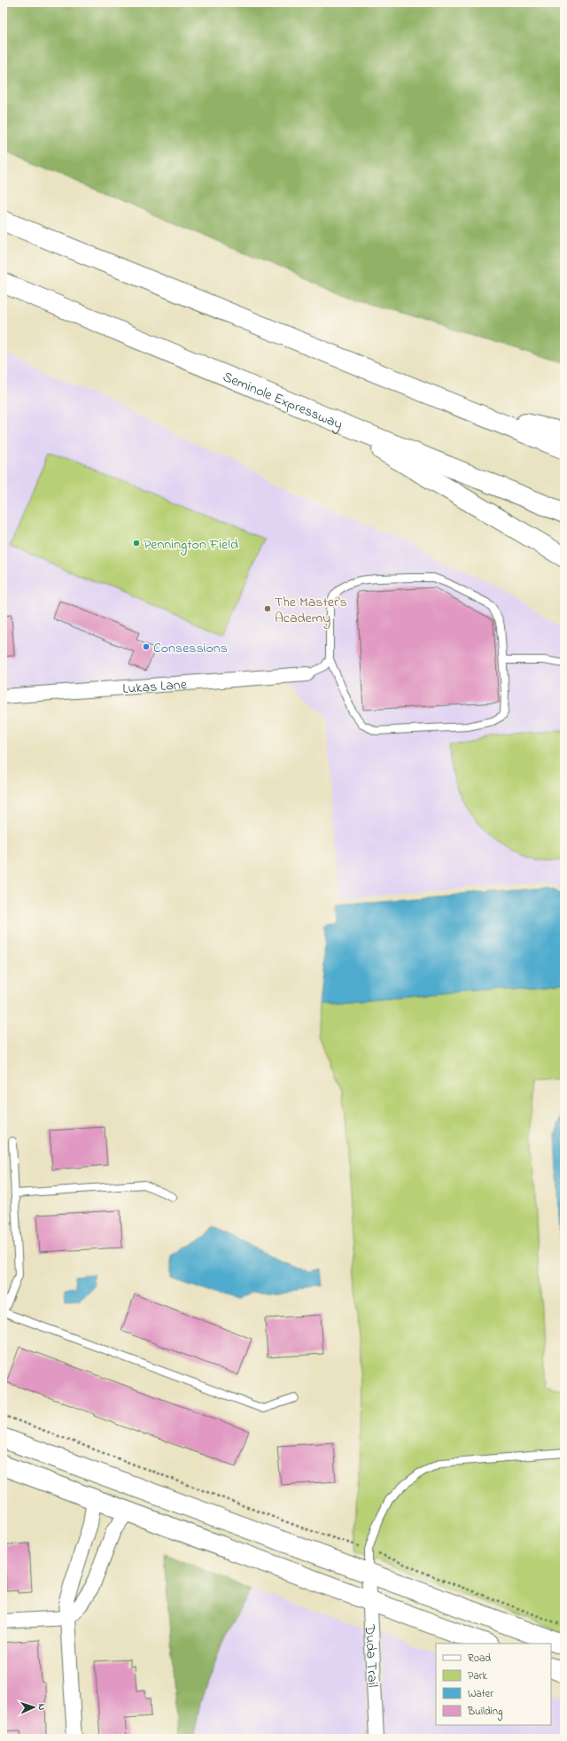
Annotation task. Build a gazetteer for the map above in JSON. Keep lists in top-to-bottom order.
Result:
{
  "streets": {
    "main road": ["Seminole Expressway"],
    "street": ["Lukas Lane", "Duda Trail"]
  },
  "places": ["Pennington Field", "The Master's Academy", "Consessions"],
  "legend": [
    "Road",
    "Park",
    "Water",
    "Building"
  ],
  "north": "right"
}
